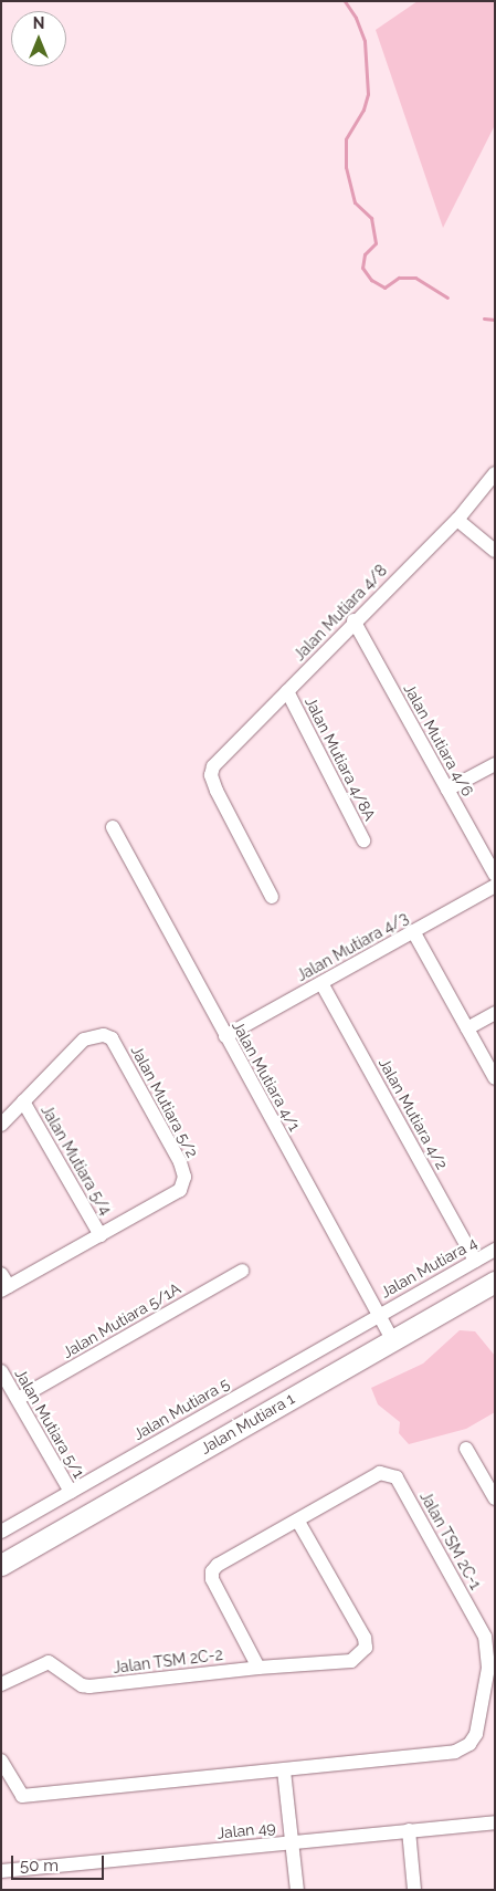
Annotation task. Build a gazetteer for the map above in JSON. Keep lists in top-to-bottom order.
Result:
{
  "streets": {
    "street": [
      "Jalan Mutiara 4/8",
      "Jalan Mutiara 4/6",
      "Jalan Mutiara 4/8A",
      "Jalan Mutiara 4/3",
      "Jalan Mutiara 4/1",
      "Jalan Mutiara 5/2",
      "Jalan Mutiara 4/2",
      "Jalan Mutiara 5/4",
      "Jalan Mutiara 4",
      "Jalan Mutiara 5/1A",
      "Jalan Mutiara 5",
      "Jalan Mutiara 5/1",
      "Jalan Mutiara 1",
      "Jalan TSM 2C-1",
      "Jalan TSM 2C-2",
      "Jalan 49"
    ]
  },
  "crossings": [
    ["Jalan Mutiara 4/8", "Jalan Mutiara 4/6"],
    ["Jalan Mutiara 4/8", "Jalan Mutiara 4/8A"],
    ["Jalan Mutiara 4/3", "Jalan Mutiara 4/1"],
    ["Jalan Mutiara 4/3", "Jalan Mutiara 4/2"],
    ["Jalan Mutiara 4/1", "Jalan Mutiara 4"],
    ["Jalan Mutiara 4/1", "Jalan Mutiara 5"],
    ["Jalan Mutiara 4/1", "Jalan Mutiara 1"],
    ["Jalan Mutiara 5/2", "Jalan Mutiara 5/4"],
    ["Jalan Mutiara 4/2", "Jalan Mutiara 4"],
    ["Jalan Mutiara 4", "Jalan Mutiara 5"],
    ["Jalan Mutiara 5/1A", "Jalan Mutiara 5/1"],
    ["Jalan Mutiara 5", "Jalan Mutiara 5/1"],
    ["Jalan TSM 2C-1", "Jalan TSM 2C-2"]
  ],
  "scale_bar": "50 m",
  "north": "top"
}
